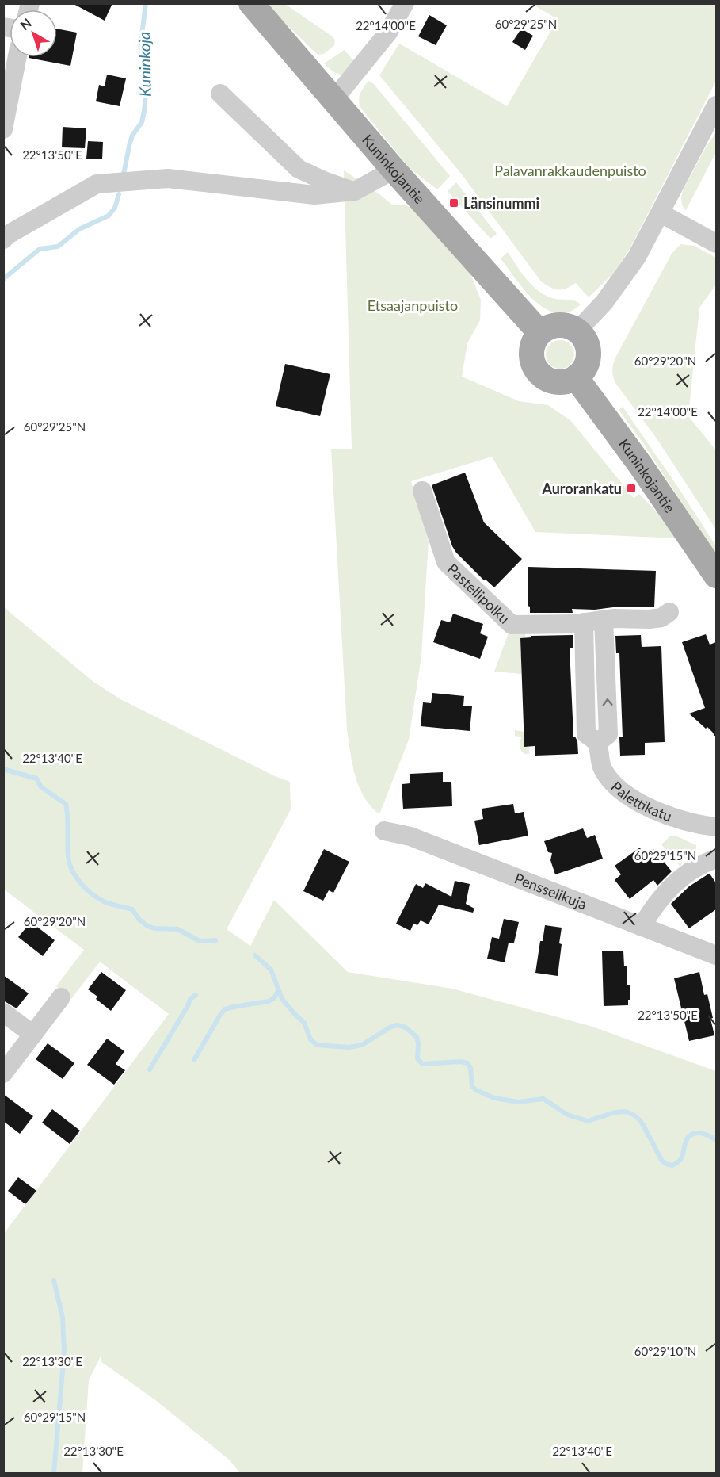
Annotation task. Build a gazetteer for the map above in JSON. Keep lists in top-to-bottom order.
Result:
{
  "streets": {
    "main road": ["Kuninkojantie"],
    "street": ["Pastellipolku", "Palettikatu", "Pensselikuja"]
  },
  "crossings": [
    ["Pastellipolku", "Palettikatu"]
  ],
  "water": ["Kuninkoja"],
  "parks": ["Palavanrakkaudenpuisto", "Etsaajanpuisto"],
  "places": {
    "transit": ["Länsinummi", "Aurorankatu"]
  },
  "north": "top left",
  "coordinates": [
    "60°29'25\"N",
    "22°14'00\"E",
    "22°13'50\"E",
    "60°29'20\"N",
    "22°13'40\"E",
    "60°29'15\"N",
    "60°29'10\"N",
    "22°13'30\"E"
  ]
}
